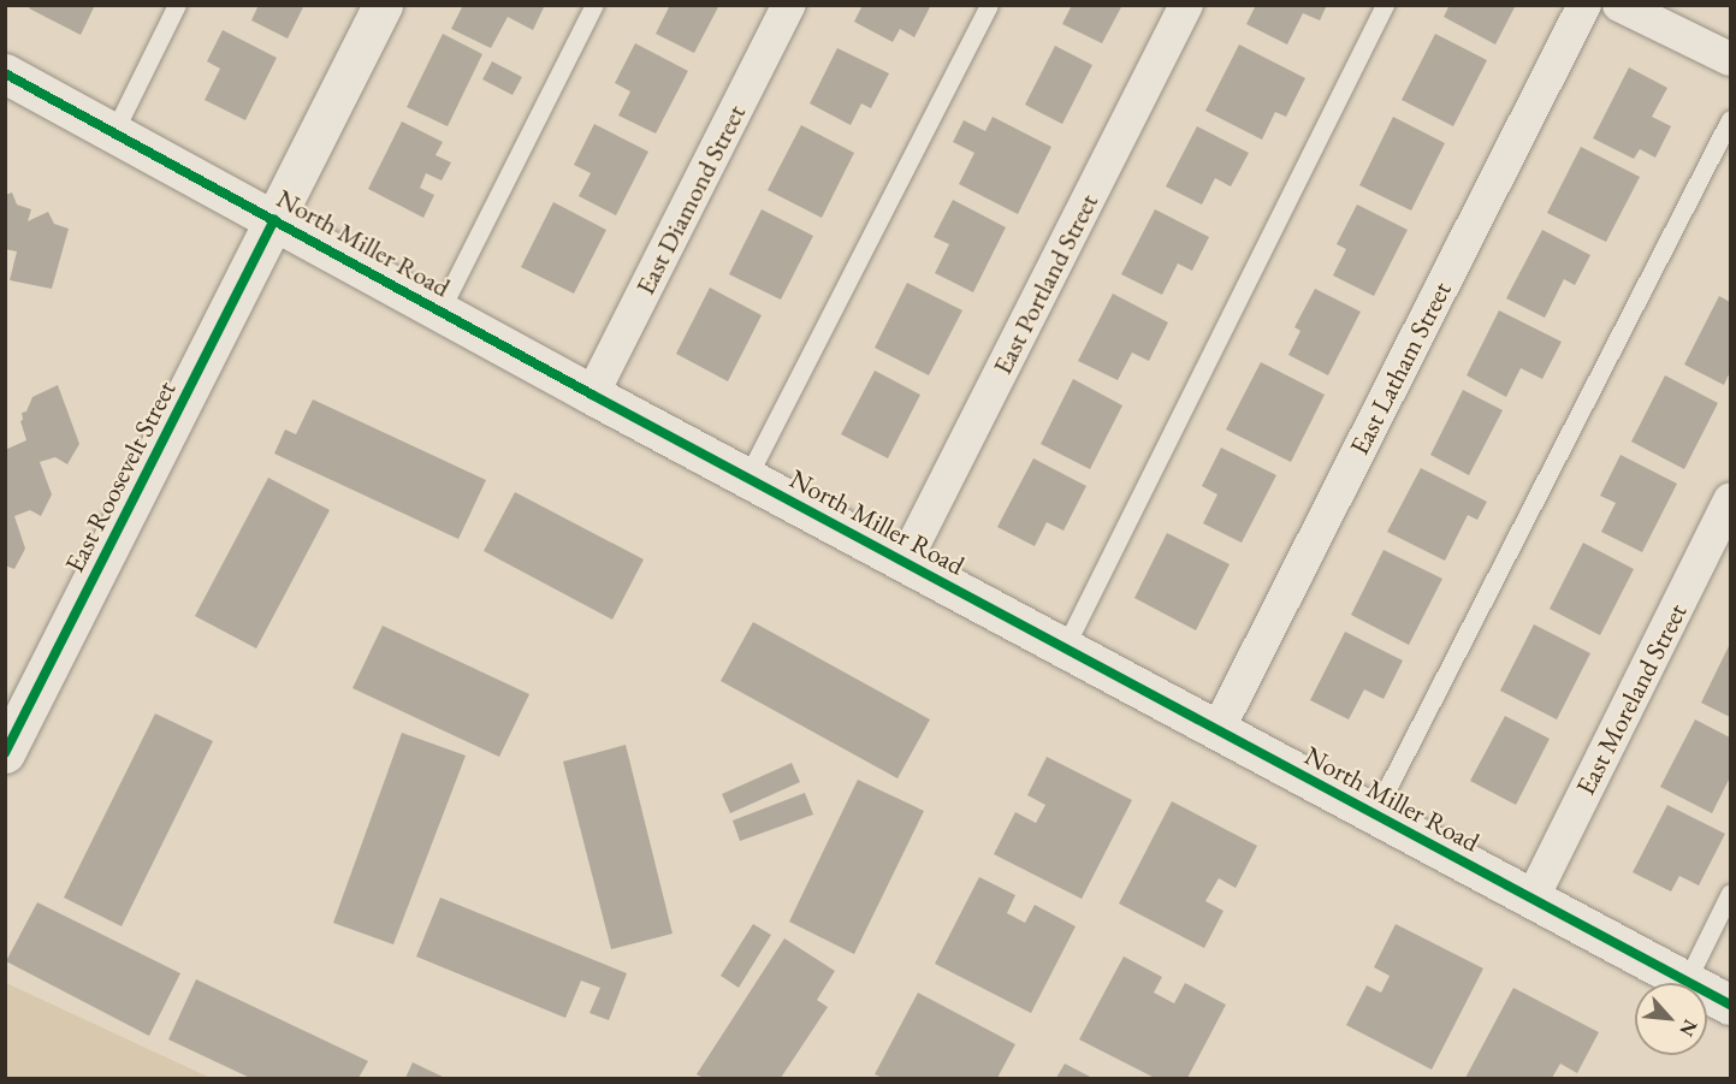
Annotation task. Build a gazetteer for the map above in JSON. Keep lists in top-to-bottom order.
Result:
{
  "streets": {
    "street": [
      "East Diamond Street",
      "North Miller Road",
      "East Portland Street",
      "East Latham Street",
      "East Roosevelt Street",
      "East Moreland Street"
    ]
  },
  "crossings": [
    ["East Diamond Street", "North Miller Road"],
    ["North Miller Road", "East Portland Street"],
    ["North Miller Road", "East Latham Street"],
    ["North Miller Road", "East Roosevelt Street"],
    ["North Miller Road", "East Moreland Street"]
  ],
  "north": "bottom right"
}
